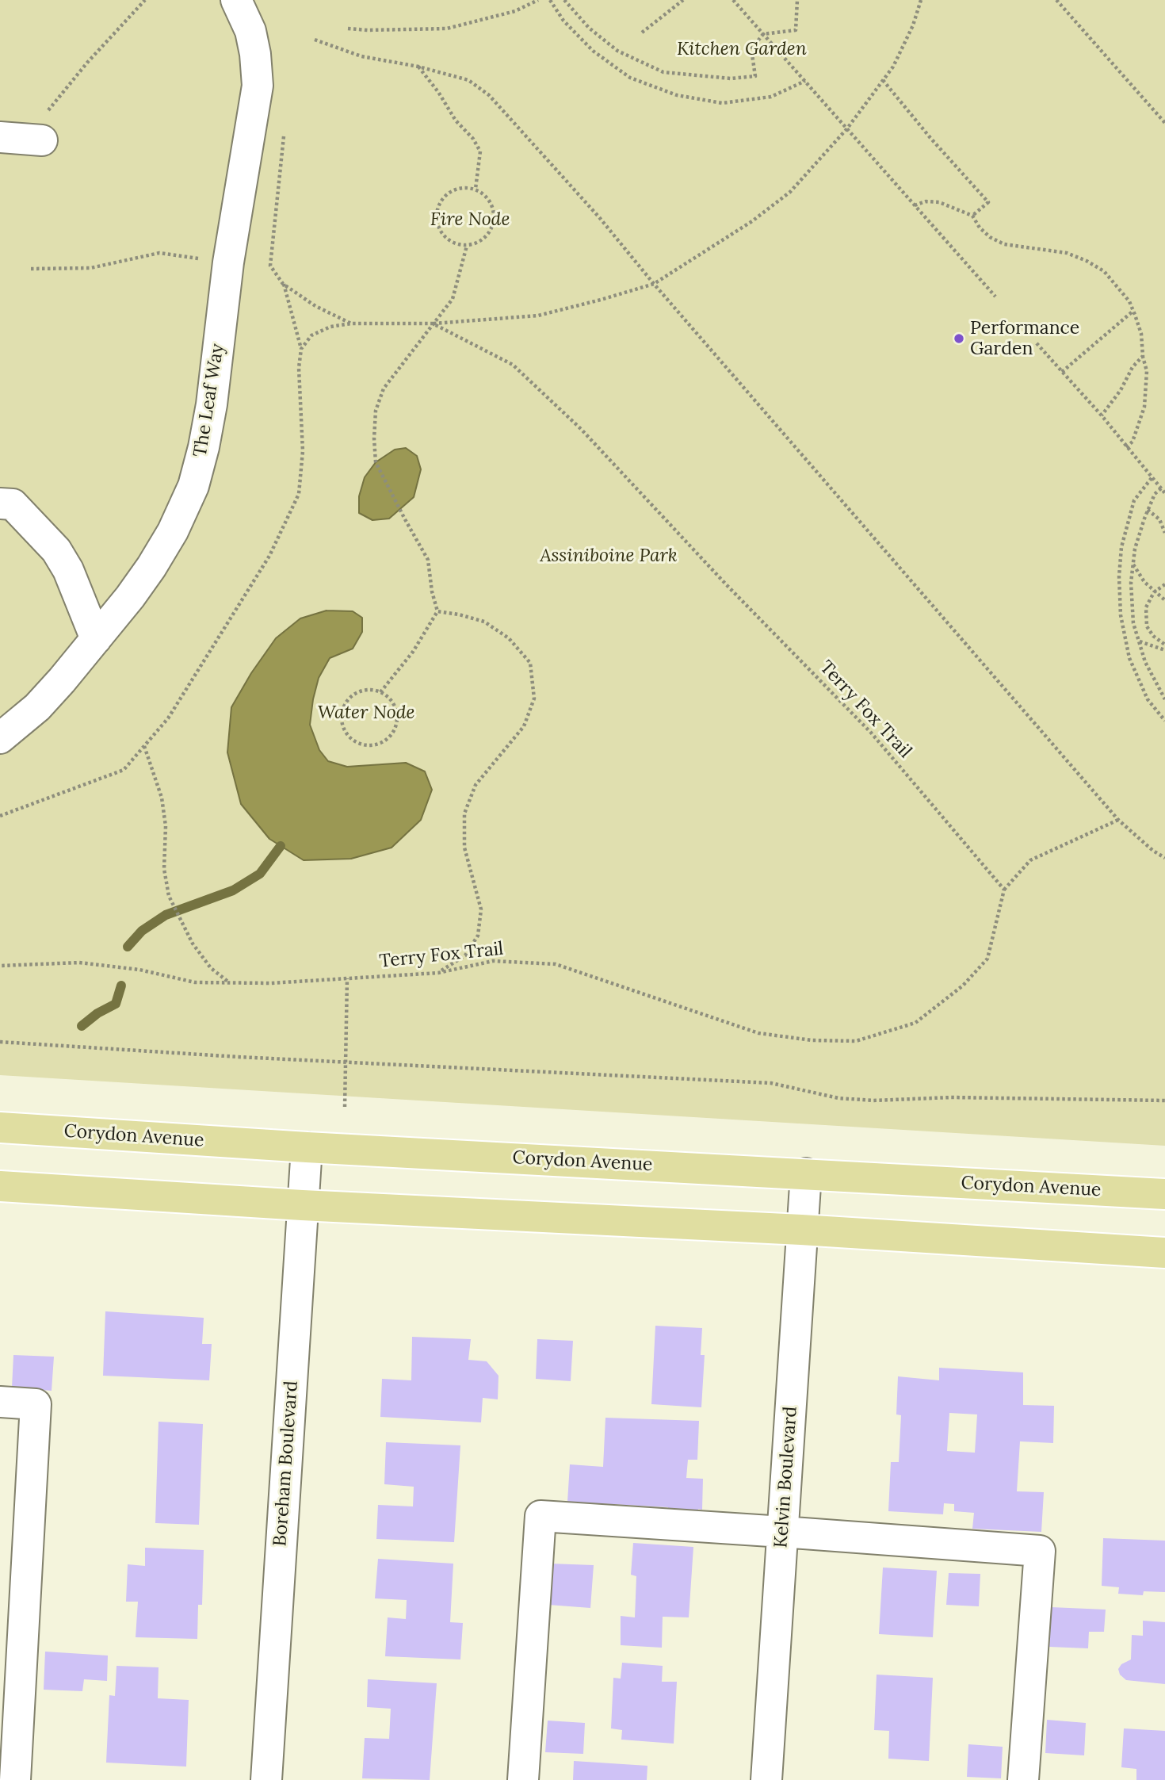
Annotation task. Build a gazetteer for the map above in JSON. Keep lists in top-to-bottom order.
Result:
{
  "streets": {
    "main road": ["Corydon Avenue"],
    "street": ["The Leaf Way", "Boreham Boulevard", "Kelvin Boulevard"],
    "path": ["Terry Fox Trail"]
  },
  "crossings": [
    ["Corydon Avenue", "Boreham Boulevard"],
    ["Corydon Avenue", "Kelvin Boulevard"]
  ],
  "parks": [
    "Kitchen Garden",
    "Fire Node",
    "Assiniboine Park",
    "Water Node"
  ],
  "places": ["Performance Garden"]
}
